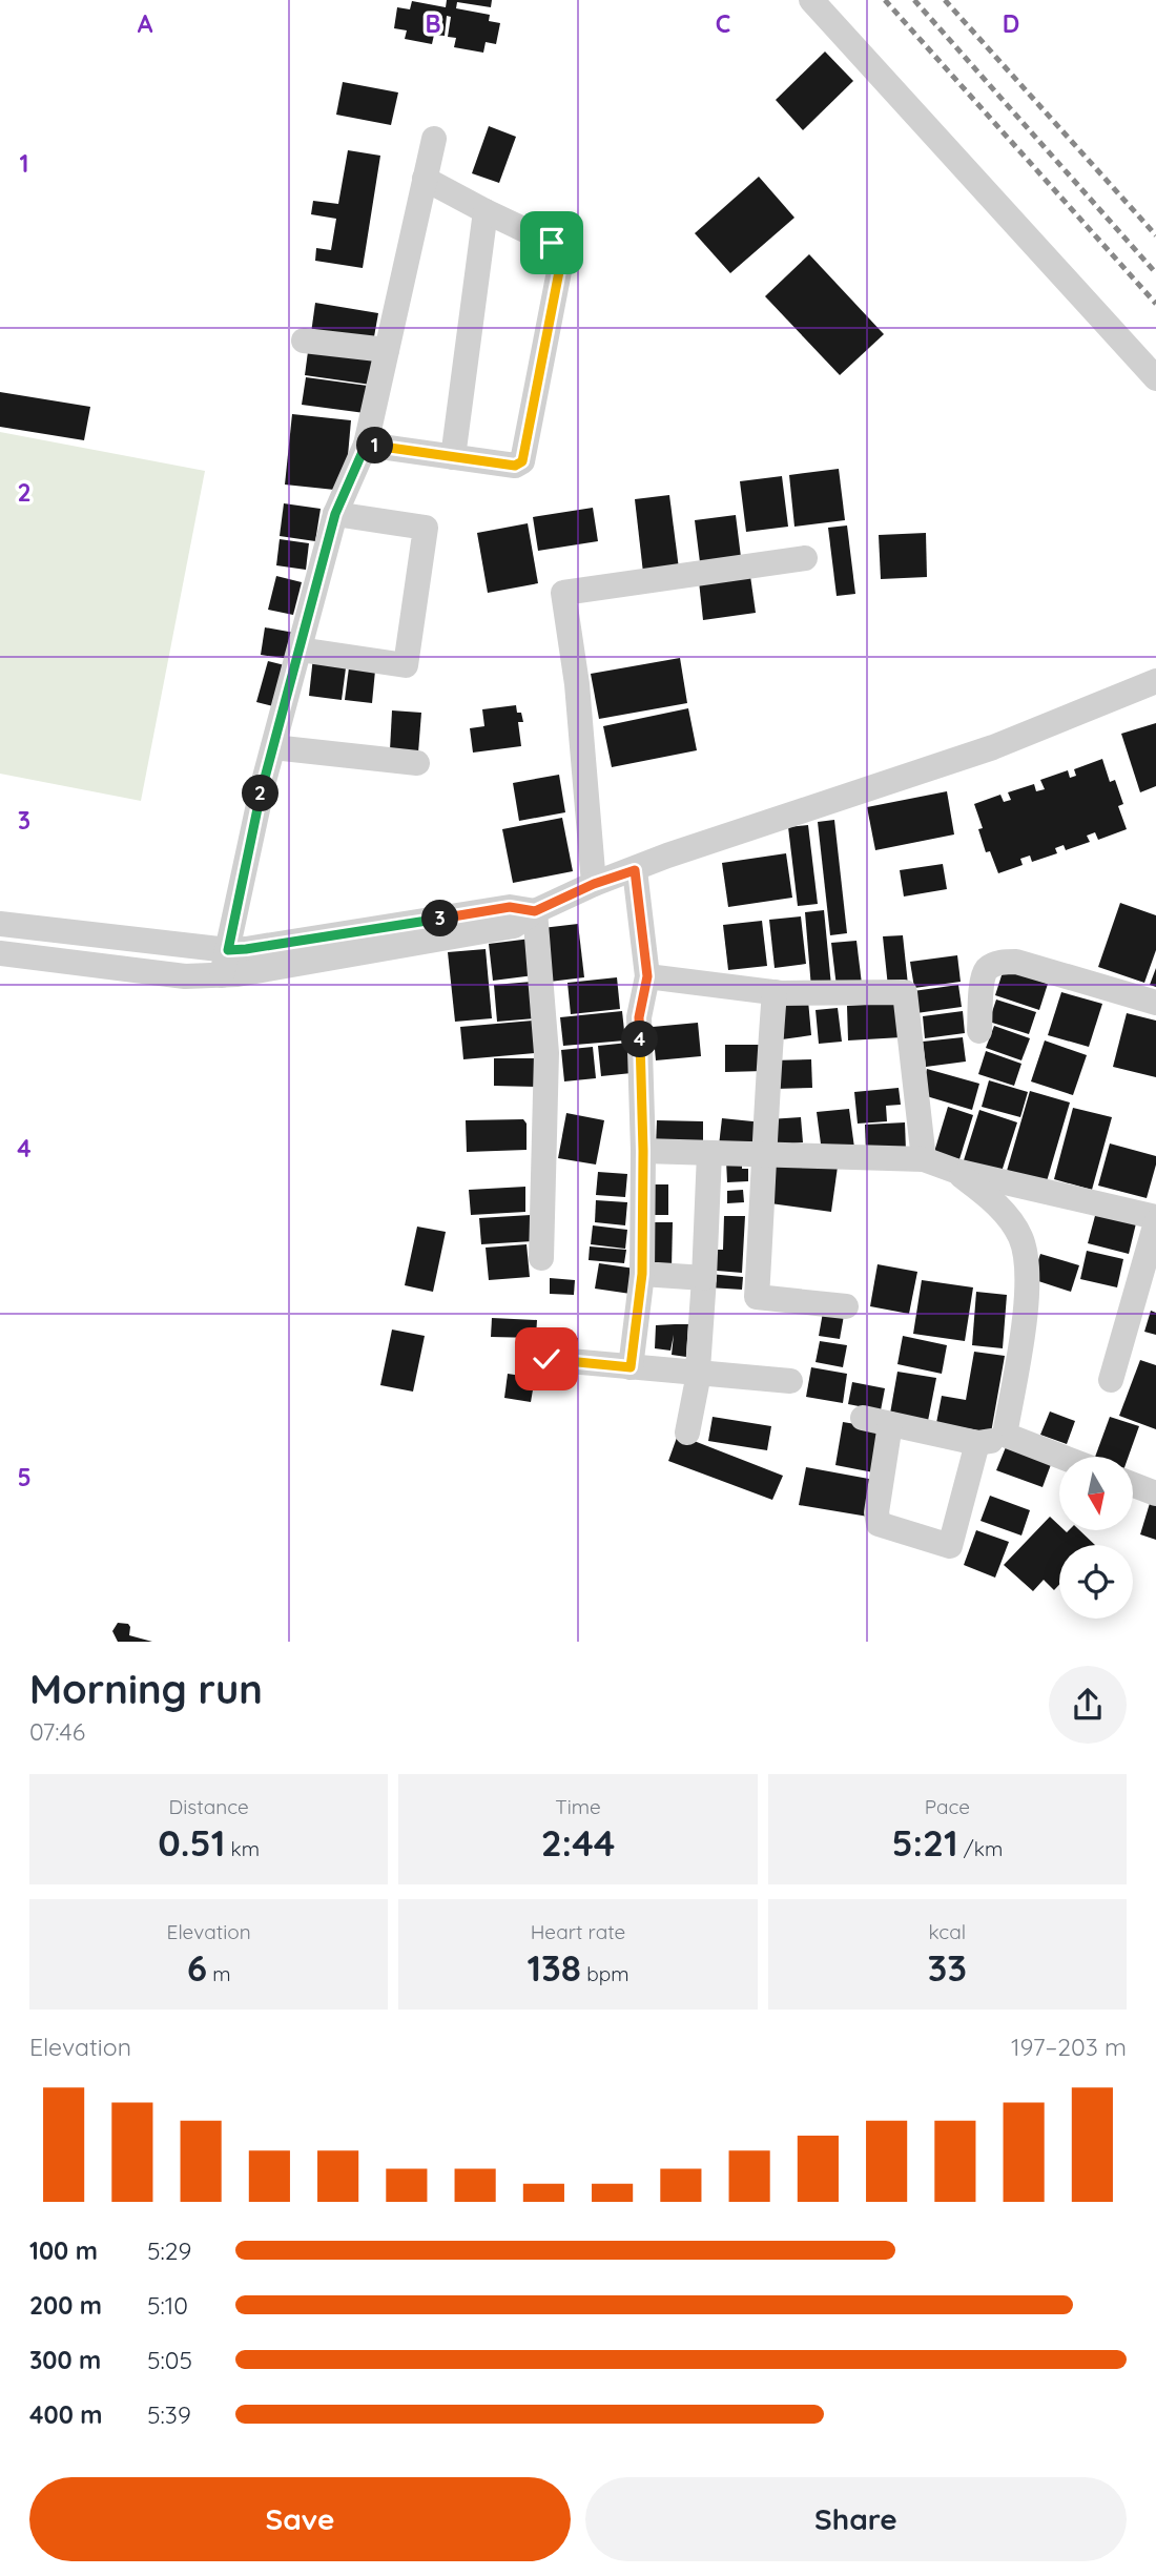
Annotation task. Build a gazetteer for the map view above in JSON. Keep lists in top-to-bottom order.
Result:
{
  "north": "bottom",
  "page": {
    "pins": [
      "1",
      "2",
      "3",
      "4"
    ],
    "heading": ["Morning run", "07:46"],
    "stats": [
      ["Distance", "0.51 km"],
      ["Time", "2:44"],
      ["Pace", "5:21 /km"],
      ["Elevation", "6 m"],
      ["Heart rate", "138 bpm"],
      ["kcal", "33"]
    ],
    "chart": ["Elevation", "197–203 m"],
    "list": [
      {
        "name": "100 m",
        "note": "5:29"
      },
      {
        "name": "200 m",
        "note": "5:10"
      },
      {
        "name": "300 m",
        "note": "5:05"
      },
      {
        "name": "400 m",
        "note": "5:39"
      }
    ],
    "buttons": ["Save", "Share"]
  },
  "grid": {
    "columns": [
      "A",
      "B",
      "C",
      "D"
    ],
    "rows": [
      "1",
      "2",
      "3",
      "4",
      "5"
    ]
  }
}
